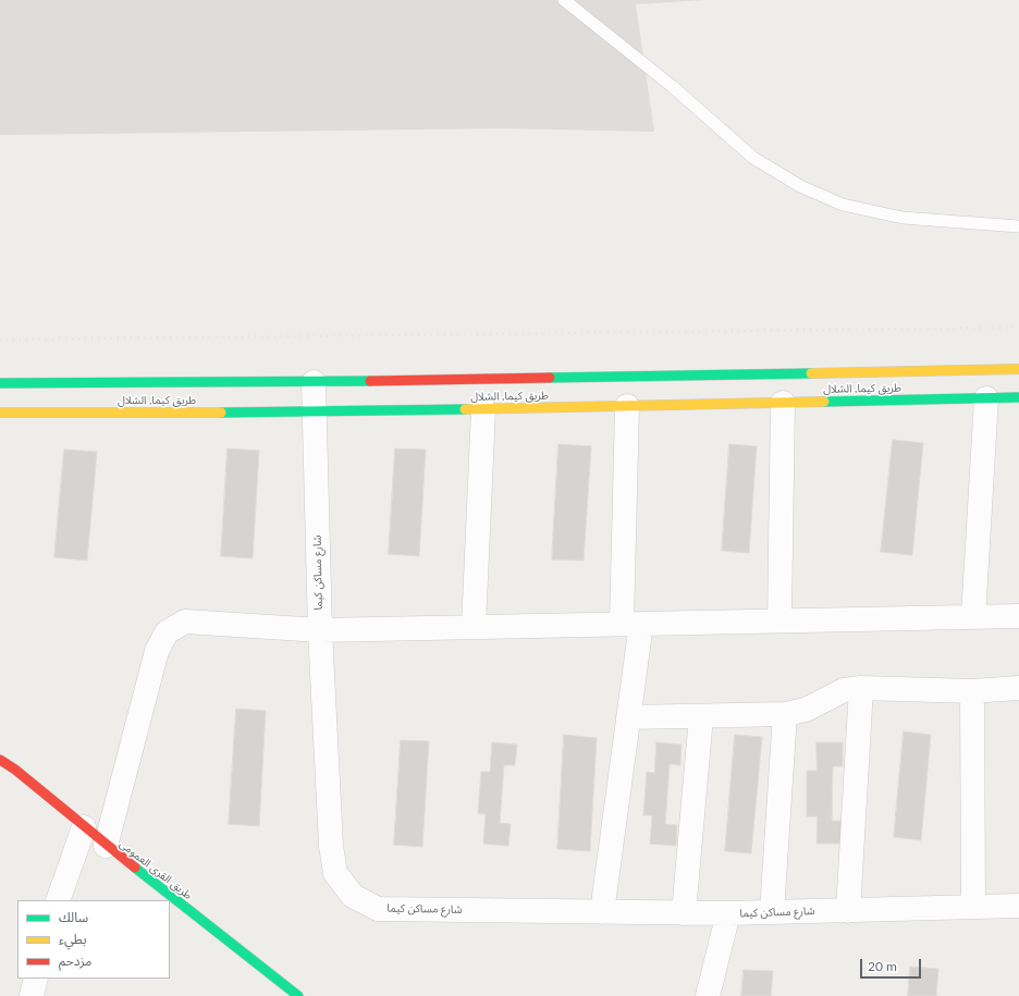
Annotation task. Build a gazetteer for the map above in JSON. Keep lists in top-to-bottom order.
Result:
{
  "streets": {
    "main road": ["طريق كيما, الشلال", "طريق القرى العمومى"],
    "street": ["شارع مساكن كيما"]
  },
  "crossings": [
    ["طريق كيما, الشلال", "شارع مساكن كيما"]
  ],
  "legend": ["سالك", "بطيء", "مزدحم"],
  "scale_bar": "20 m"
}
